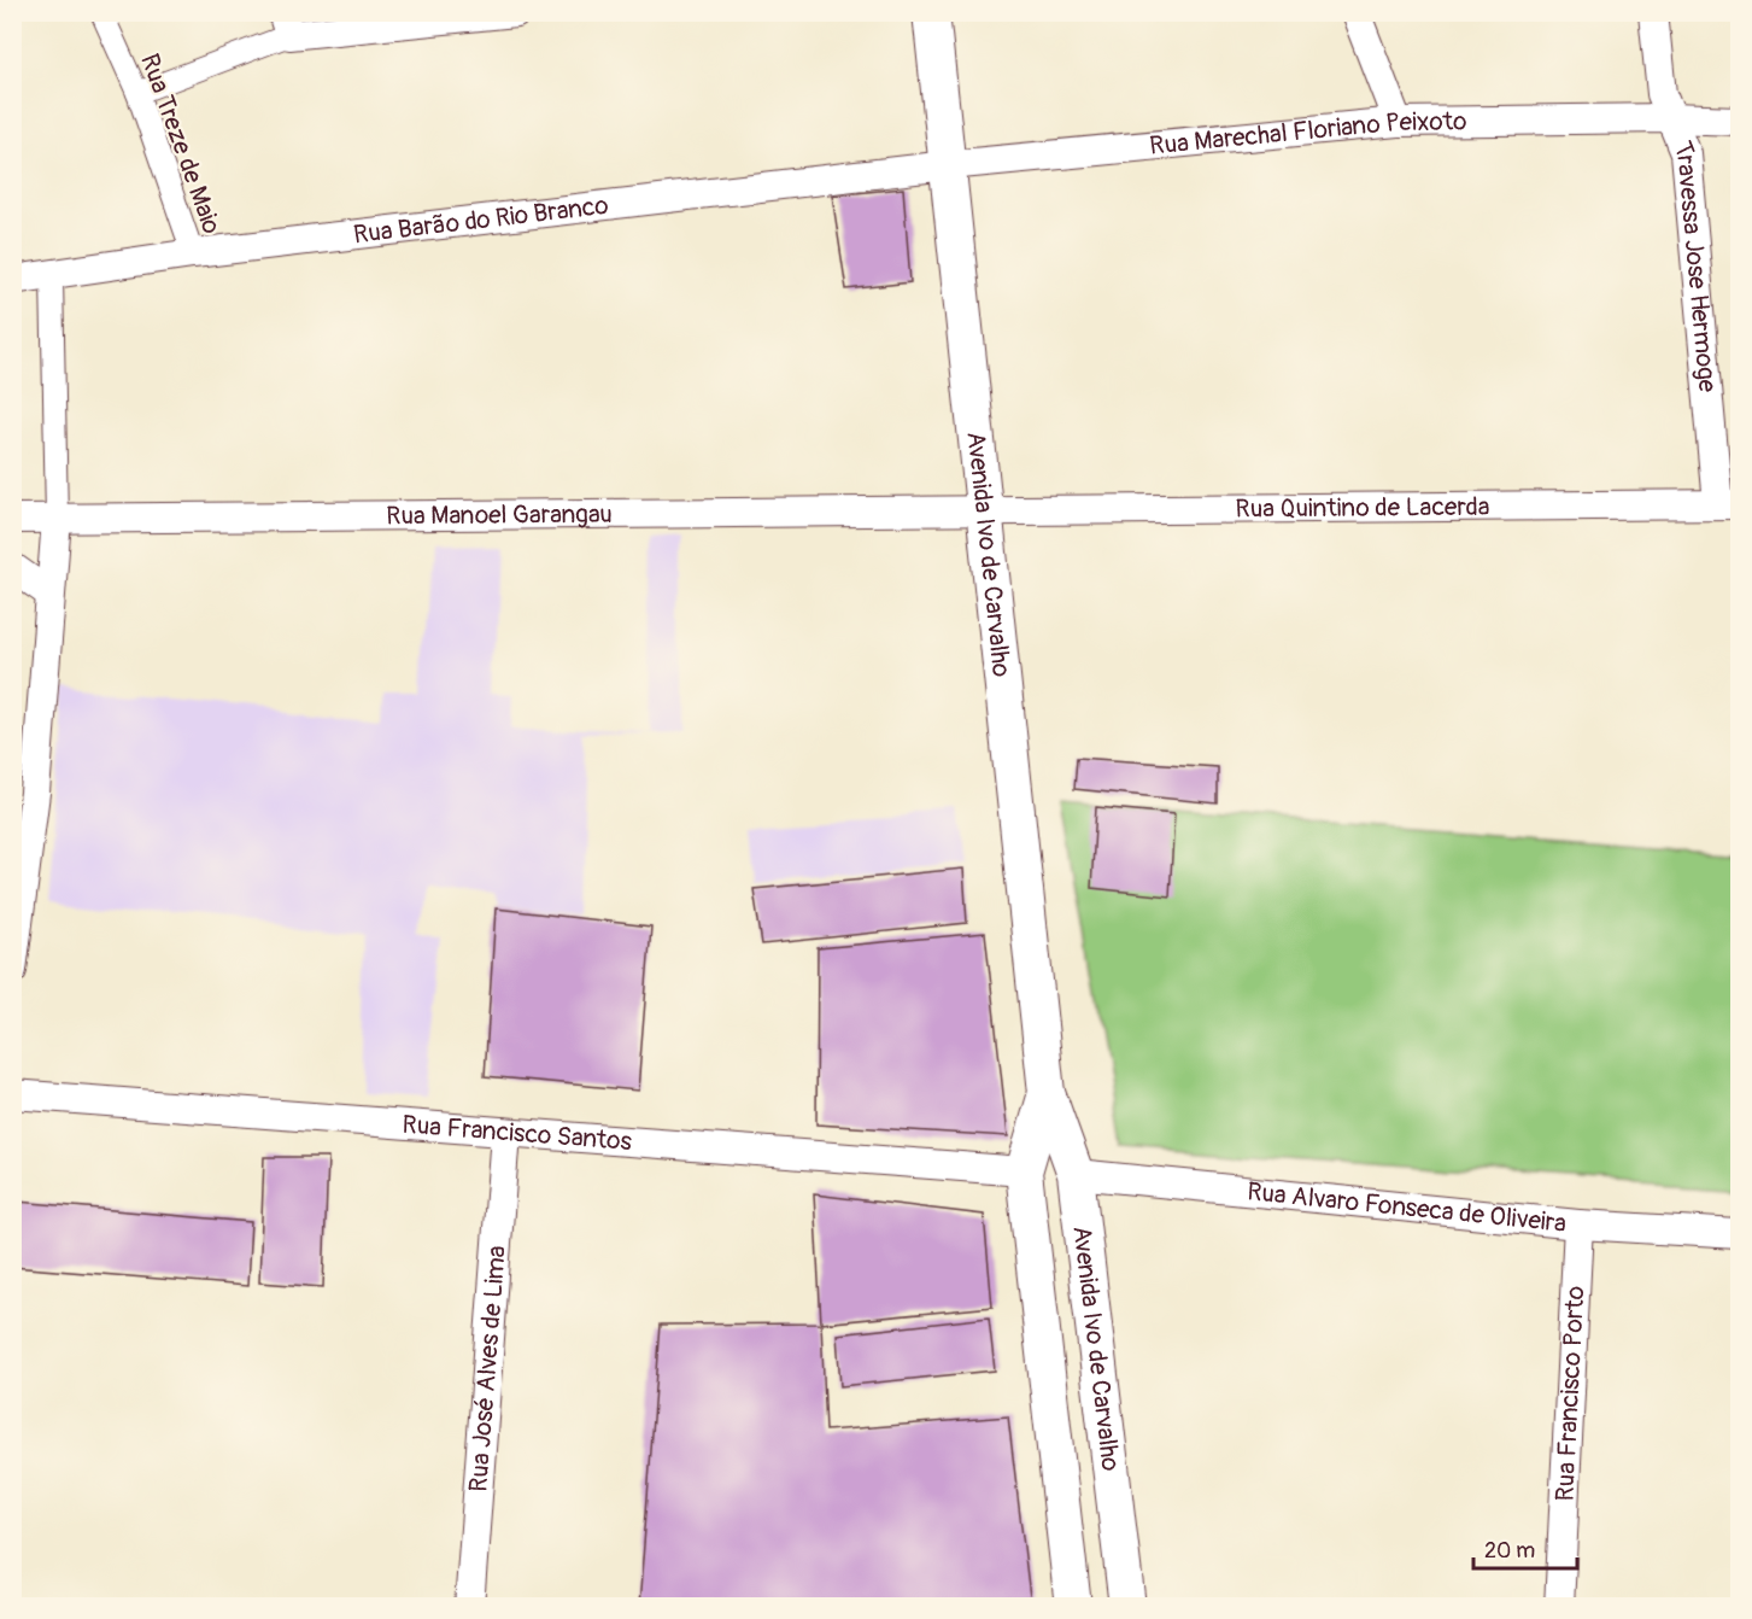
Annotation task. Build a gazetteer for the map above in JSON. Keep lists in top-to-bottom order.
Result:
{
  "streets": {
    "street": [
      "Rua Marechal Floriano Peixoto",
      "Rua Treze de Maio",
      "Rua Barão do Rio Branco",
      "Travessa Jose Hermoge",
      "Rua Quintino de Lacerda",
      "Rua Manoel Garangau",
      "Avenida Ivo de Carvalho",
      "Rua Francisco Santos",
      "Rua Alvaro Fonseca de Oliveira",
      "Rua José Alves de Lima",
      "Rua Francisco Porto"
    ]
  },
  "crossings": [
    ["Rua Marechal Floriano Peixoto", "Rua Barão do Rio Branco"],
    ["Rua Marechal Floriano Peixoto", "Travessa Jose Hermoge"],
    ["Rua Marechal Floriano Peixoto", "Avenida Ivo de Carvalho"],
    ["Rua Treze de Maio", "Rua Barão do Rio Branco"],
    ["Rua Barão do Rio Branco", "Avenida Ivo de Carvalho"],
    ["Travessa Jose Hermoge", "Rua Quintino de Lacerda"],
    ["Rua Quintino de Lacerda", "Rua Manoel Garangau"],
    ["Rua Quintino de Lacerda", "Avenida Ivo de Carvalho"],
    ["Rua Manoel Garangau", "Avenida Ivo de Carvalho"],
    ["Avenida Ivo de Carvalho", "Rua Francisco Santos"],
    ["Avenida Ivo de Carvalho", "Rua Alvaro Fonseca de Oliveira"],
    ["Rua Francisco Santos", "Rua José Alves de Lima"],
    ["Rua Alvaro Fonseca de Oliveira", "Rua Francisco Porto"]
  ],
  "scale_bar": "20 m"
}
